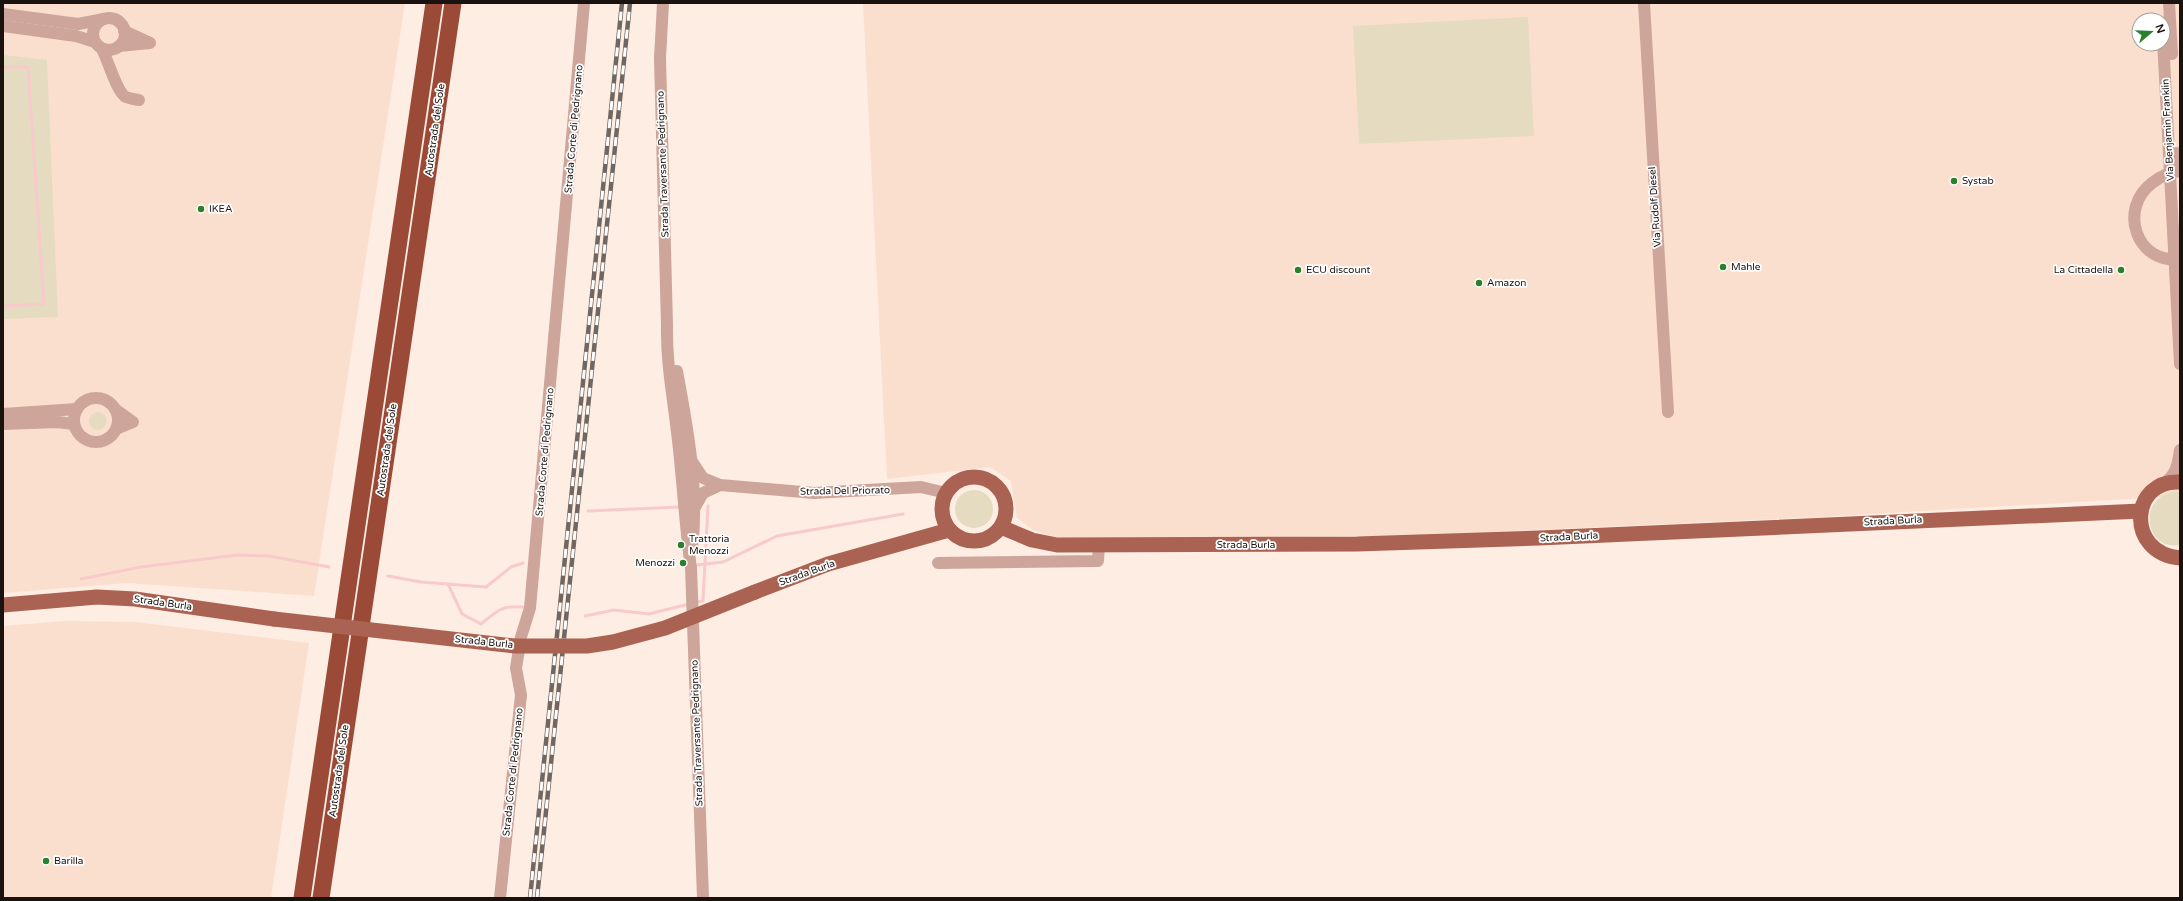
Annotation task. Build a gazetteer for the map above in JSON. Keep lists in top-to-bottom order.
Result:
{
  "streets": {
    "highway": ["Autostrada del Sole"],
    "main road": ["Strada Burla"],
    "street": [
      "Strada Corte di Pedrignano",
      "Via Benjamin Franklin",
      "Strada Traversante Pedrignano",
      "Via Rudolf Diesel",
      "Strada Del Priorato"
    ]
  },
  "crossings": [
    ["Strada Del Priorato", "Strada Burla"]
  ],
  "places": [
    "Systab",
    "IKEA",
    "Mahle",
    "ECU discount",
    "La Cittadella",
    "Amazon",
    "Trattoria Menozzi",
    "Menozzi",
    "Barilla"
  ],
  "north": "right"
}
